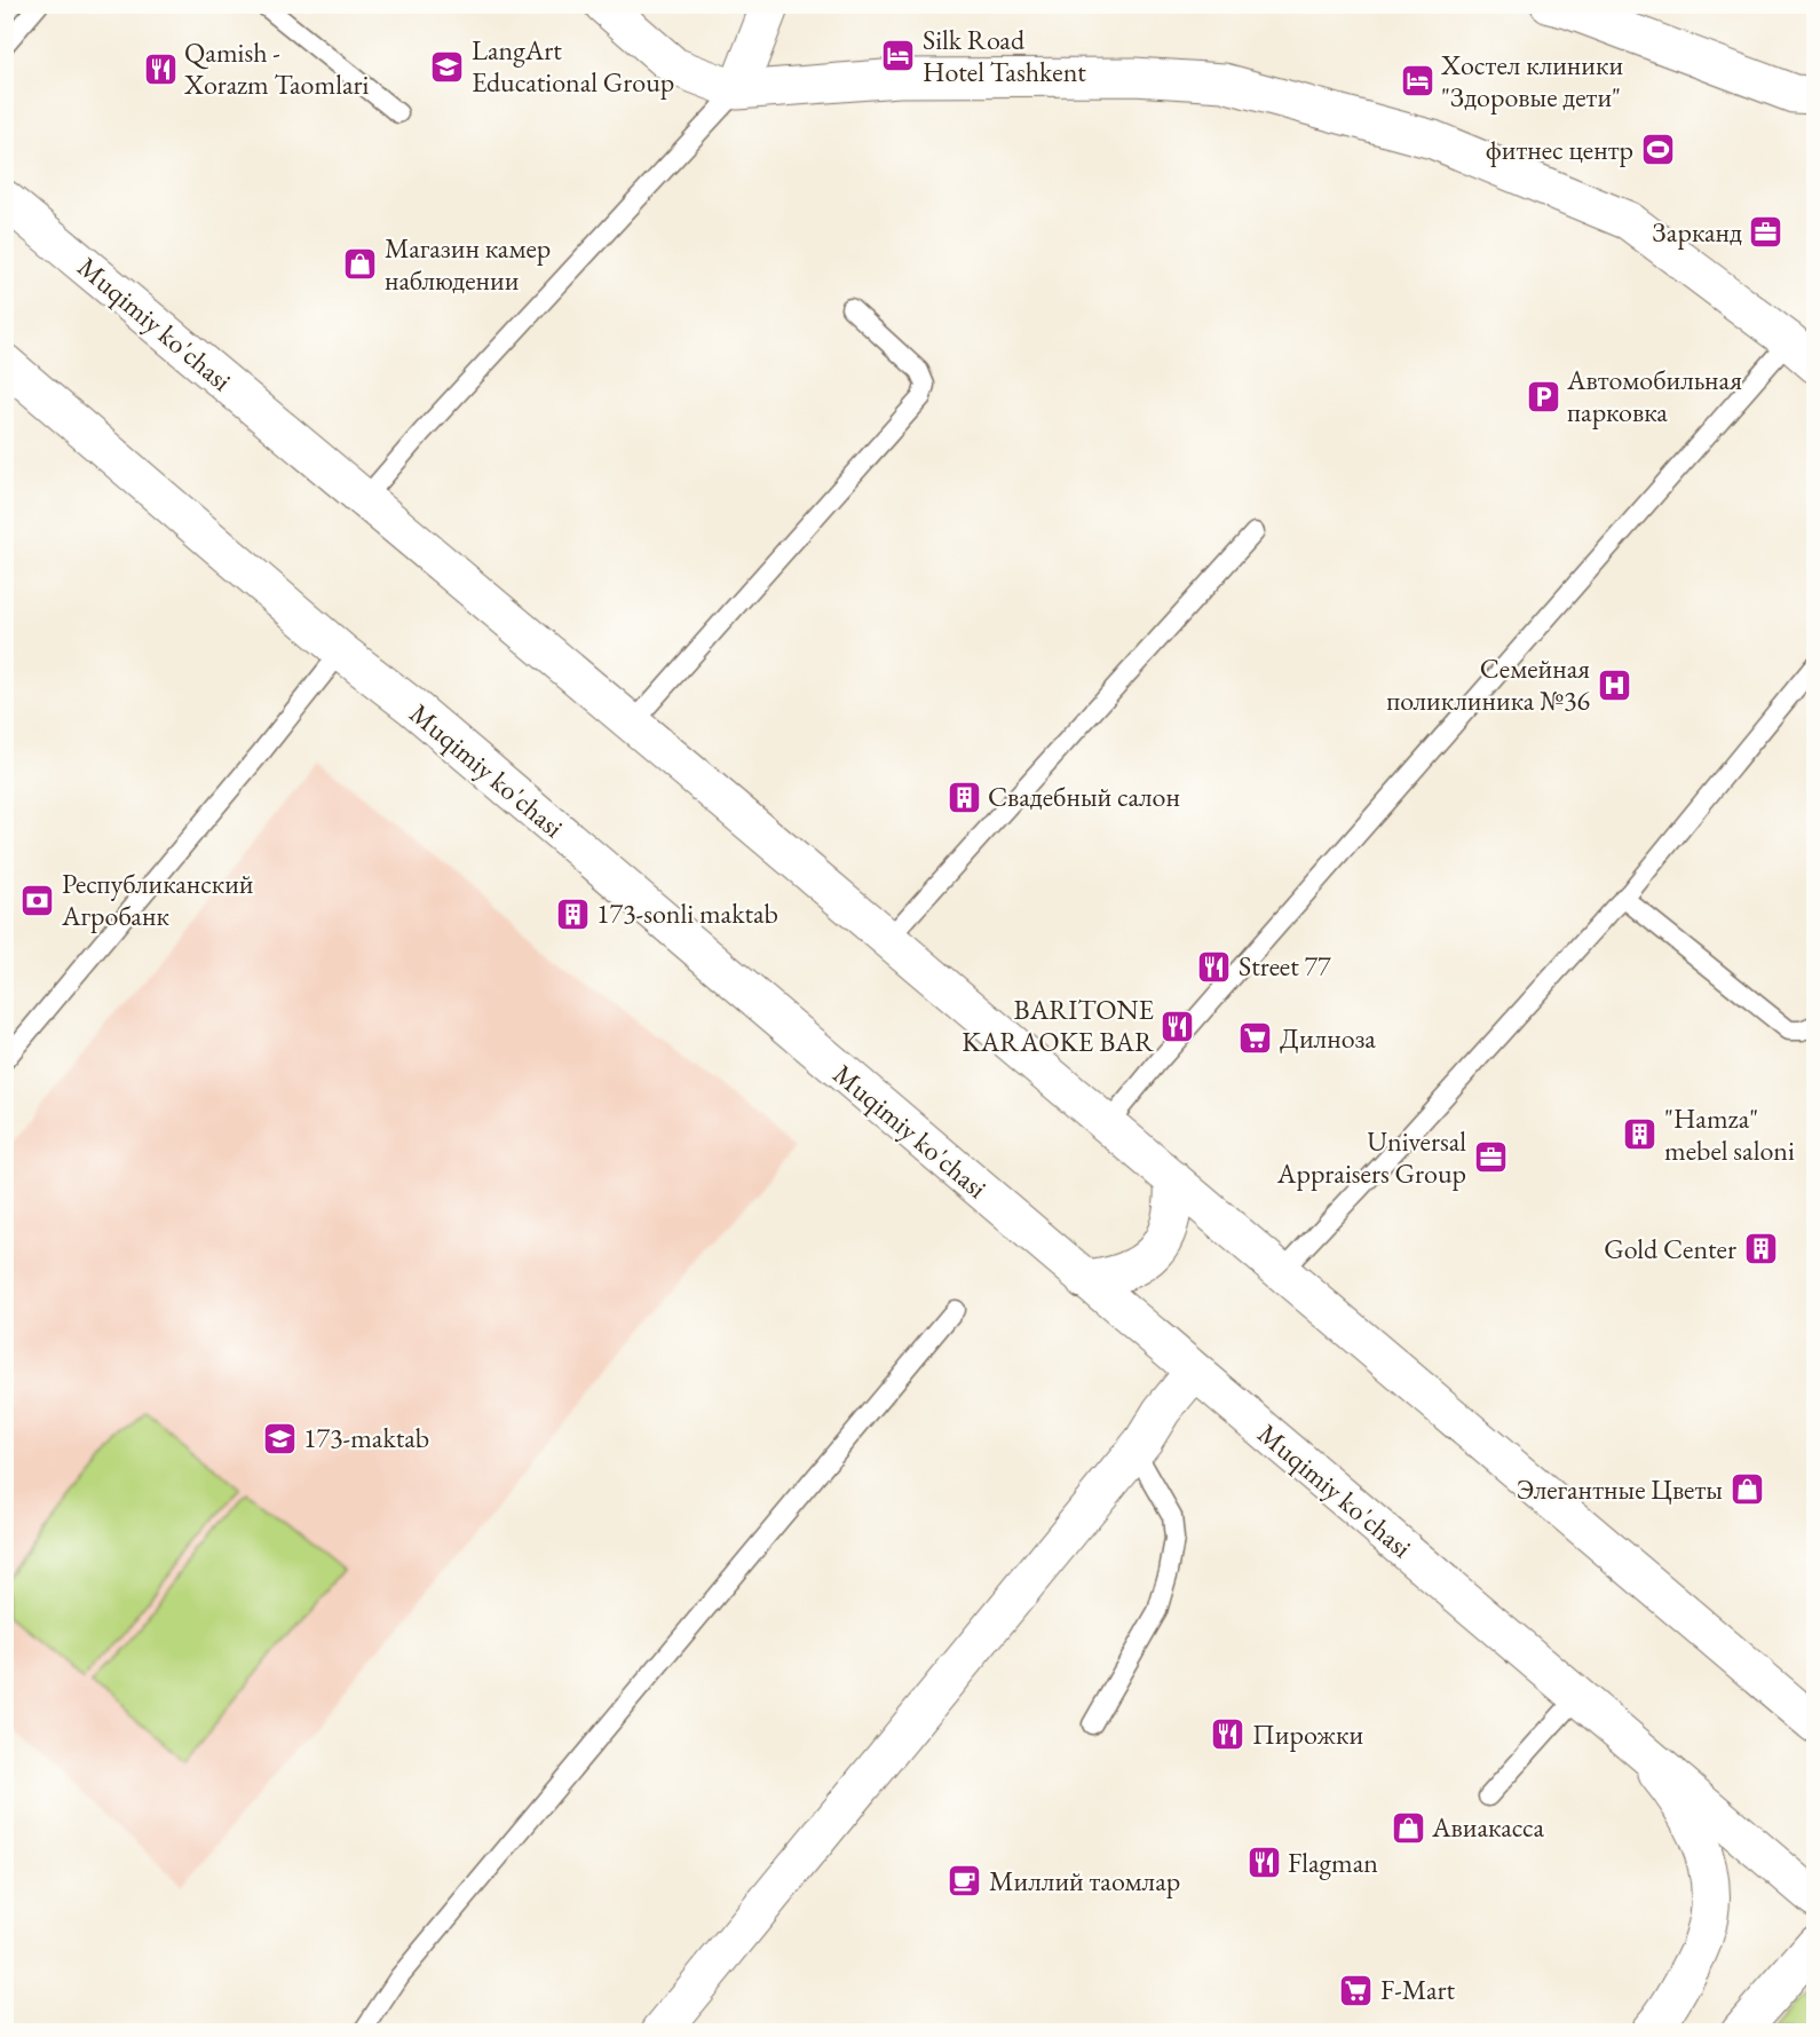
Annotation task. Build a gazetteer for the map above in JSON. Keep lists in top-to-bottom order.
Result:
{
  "streets": {
    "main road": ["Muqimiy ko'chasi"]
  },
  "places": {
    "hotel": ["Silk Road Hotel Tashkent", "Хостел клиники \"Здоровые дети\""],
    "school or university": ["LangArt Educational Group", "173-maktab"],
    "restaurant": [
      "Qamish - Xorazm Taomlari",
      "Street 77",
      "BARITONE KARAOKE BAR",
      "Пирожки",
      "Flagman"
    ],
    "sports": ["фитнес центр"],
    "office": ["Зарканд", "Universal Appraisers Group"],
    "shop": ["Магазин камер наблюдении", "Элегантные Цветы", "Авиакасса"],
    "parking": ["Автомобильная парковка"],
    "hospital": ["Семейная поликлиника №36"],
    "building": [
      "Свадебный салон",
      "173-sonli maktab",
      "\"Hamza\" mebel saloni",
      "Gold Center"
    ],
    "bank": ["Республиканский Агробанк"],
    "supermarket": ["Дилноза", "F-Mart"],
    "cafe": ["Миллий таомлар"]
  }
}
